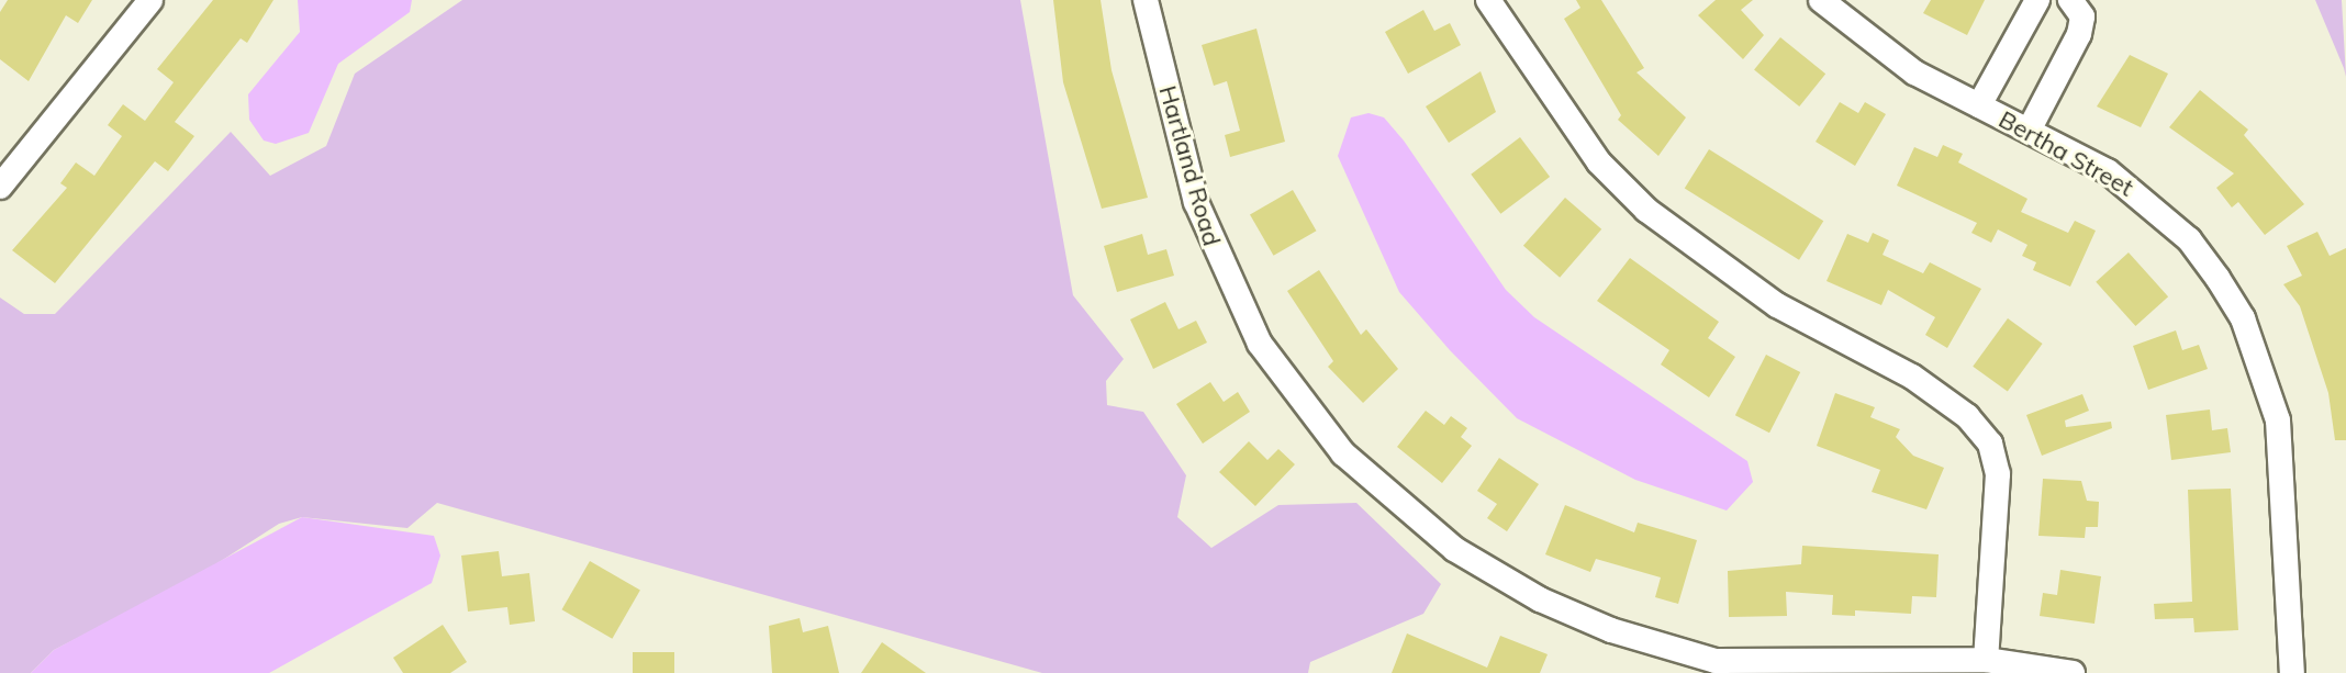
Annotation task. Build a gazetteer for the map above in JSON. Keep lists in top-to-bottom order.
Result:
{
  "streets": {
    "street": ["Bertha Street", "Hartland Road"]
  }
}
